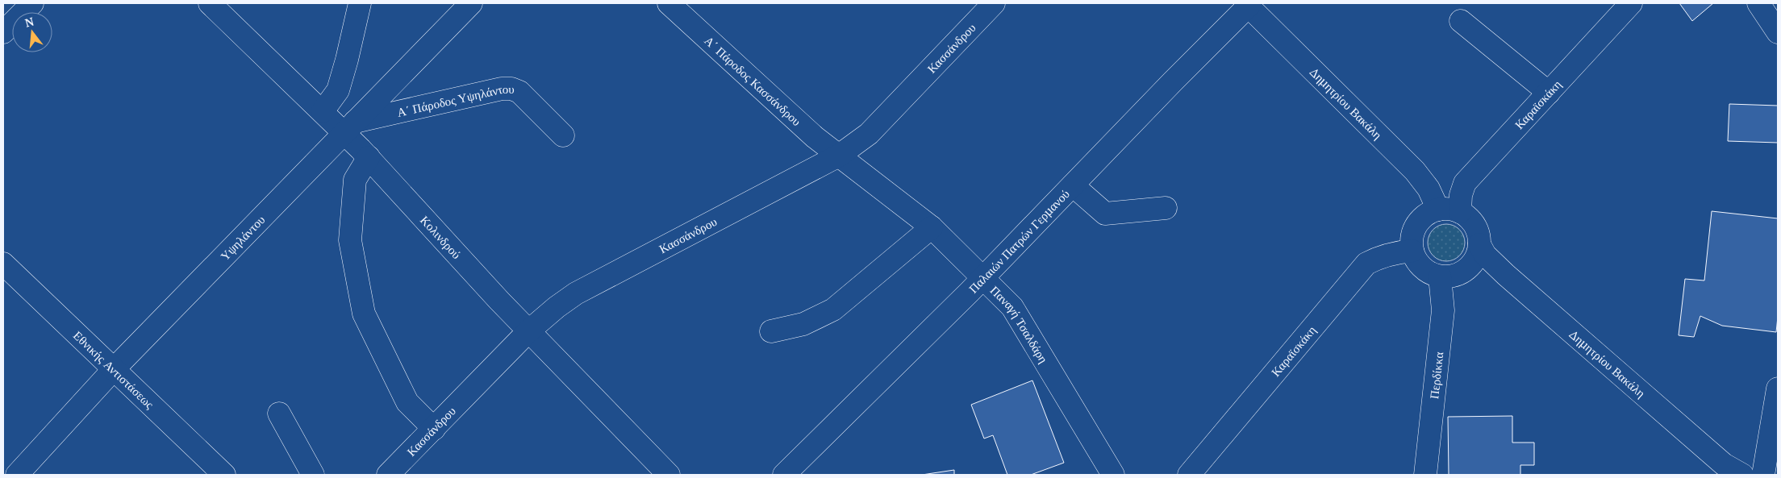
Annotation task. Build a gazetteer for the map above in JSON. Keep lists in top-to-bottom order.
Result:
{
  "streets": {
    "street": [
      "Κασσάνδρου",
      "Α΄ Πάροδος Κασσάνδρου",
      "Α΄ Πάροδος Υψηλάντου",
      "Δημητρίου Βακάλη",
      "Καραϊσκάκη",
      "Κολινδρού",
      "Υψηλάντου",
      "Παλαιών Πατρών Γερμανού",
      "Παναγή Τσαλδάρη",
      "Εθνικής Αντιστάσεως",
      "Περδίκκα"
    ]
  },
  "crossings": [
    ["Κασσάνδρου", "Α΄ Πάροδος Κασσάνδρου"],
    ["Κασσάνδρου", "Κολινδρού"],
    ["Κασσάνδρου", "Παναγή Τσαλδάρη"],
    ["Α΄ Πάροδος Κασσάνδρου", "Παναγή Τσαλδάρη"],
    ["Α΄ Πάροδος Υψηλάντου", "Κολινδρού"],
    ["Α΄ Πάροδος Υψηλάντου", "Υψηλάντου"],
    ["Δημητρίου Βακάλη", "Καραϊσκάκη"],
    ["Δημητρίου Βακάλη", "Παλαιών Πατρών Γερμανού"],
    ["Δημητρίου Βακάλη", "Περδίκκα"],
    ["Καραϊσκάκη", "Περδίκκα"],
    ["Κολινδρού", "Υψηλάντου"],
    ["Υψηλάντου", "Εθνικής Αντιστάσεως"],
    ["Παλαιών Πατρών Γερμανού", "Παναγή Τσαλδάρη"]
  ],
  "north": "top"
}
